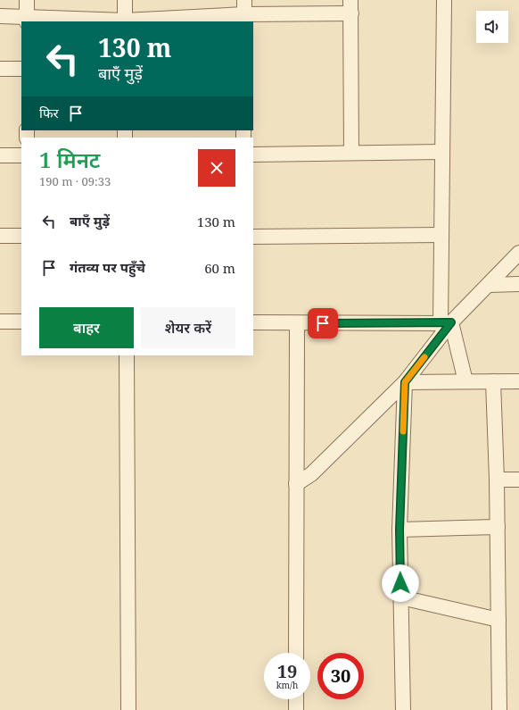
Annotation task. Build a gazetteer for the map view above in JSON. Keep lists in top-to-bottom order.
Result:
{
  "page": {
    "turn": ["130 m", "बाएँ मुड़ें"],
    "then": "फिर",
    "heading": ["1 मिनट", "190 m · 09:33"],
    "list": [
      {
        "name": "बाएँ मुड़ें",
        "value": "130 m"
      },
      {
        "name": "गंतव्य पर पहुँचे",
        "value": "60 m"
      }
    ],
    "buttons": ["बाहर", "शेयर करें"],
    "speed": "19 km/h",
    "limit": "30"
  }
}
